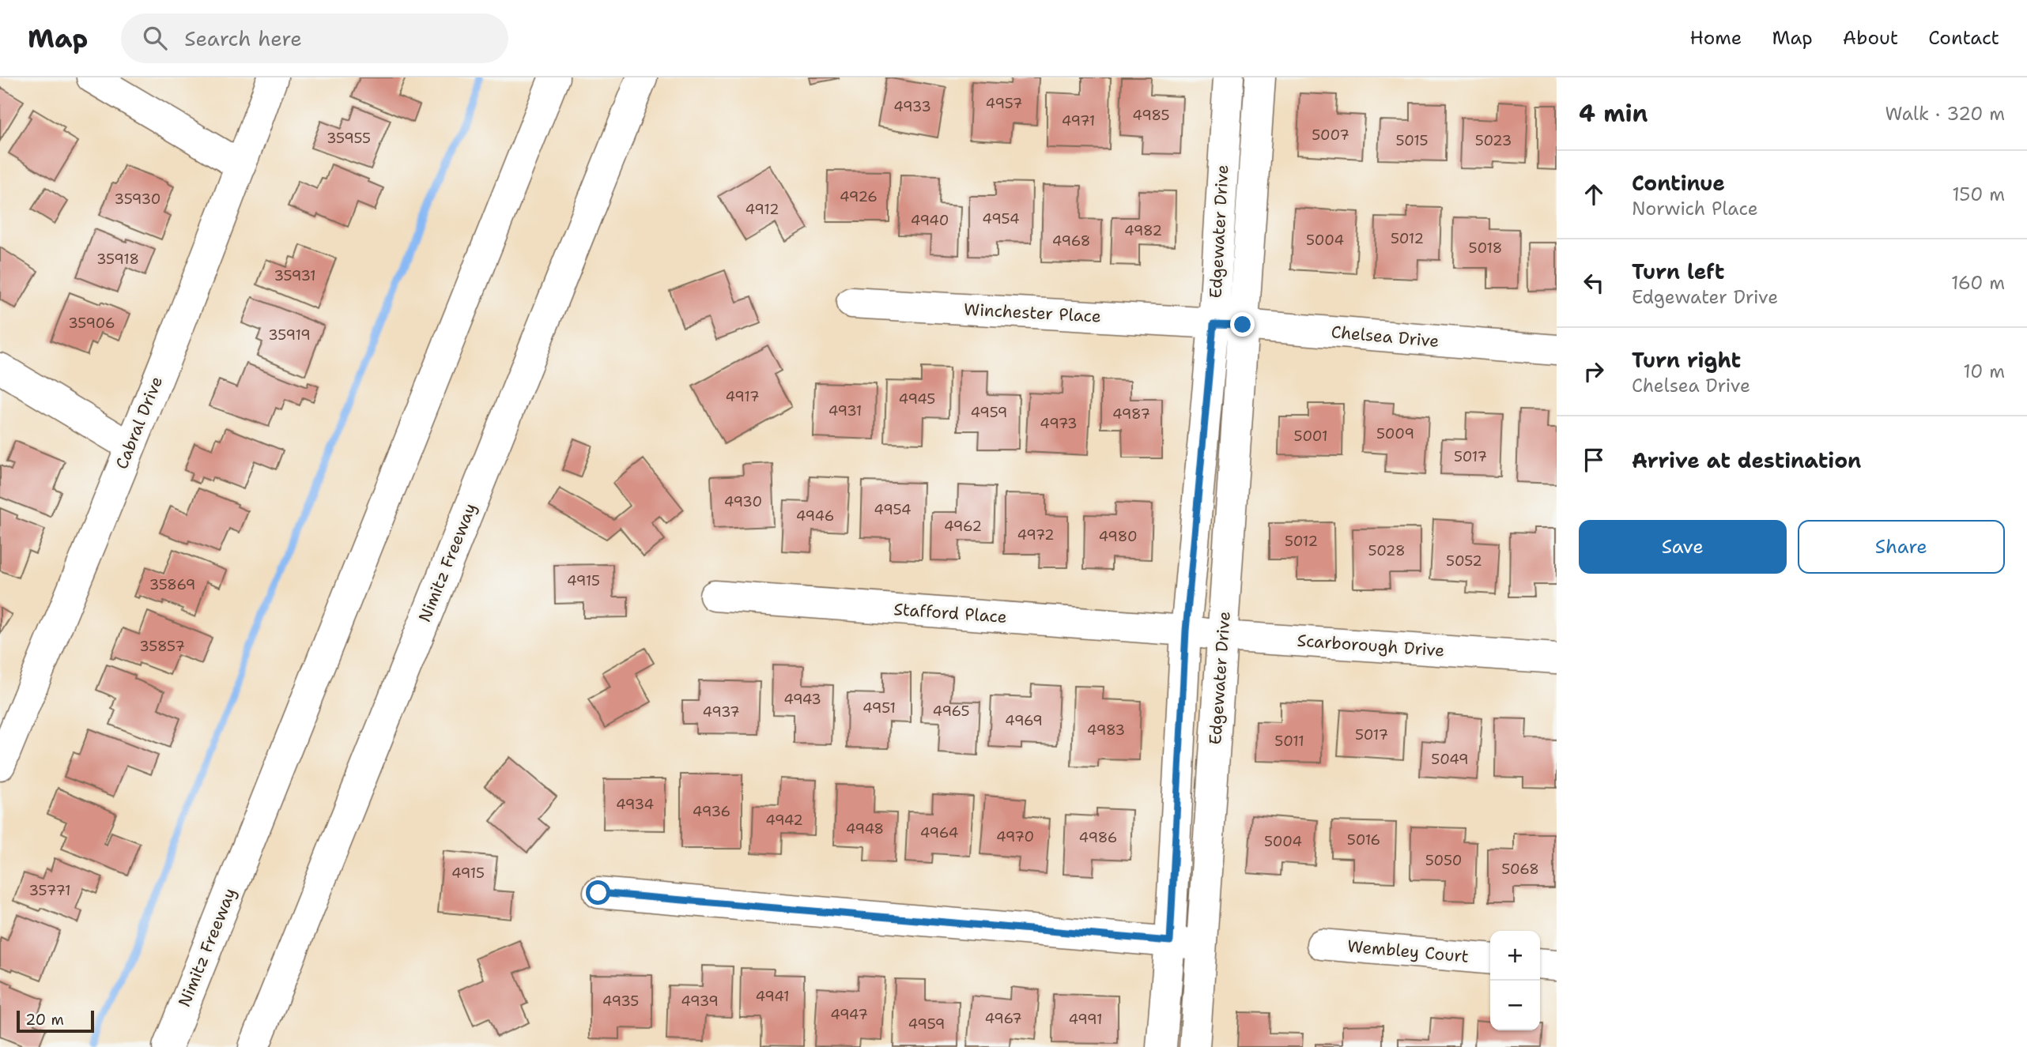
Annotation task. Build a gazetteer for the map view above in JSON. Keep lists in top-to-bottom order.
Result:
{
  "streets": {
    "main road": [
      "Edgewater Drive",
      "Winchester Place",
      "Chelsea Drive",
      "Cabral Drive",
      "Nimitz Freeway",
      "Stafford Place",
      "Scarborough Drive",
      "Wembley Court"
    ]
  },
  "crossings": [
    ["Edgewater Drive", "Winchester Place"],
    ["Edgewater Drive", "Chelsea Drive"],
    ["Edgewater Drive", "Stafford Place"],
    ["Edgewater Drive", "Scarborough Drive"],
    ["Winchester Place", "Chelsea Drive"],
    ["Stafford Place", "Scarborough Drive"]
  ],
  "house_numbers": [
    "4957",
    "4933",
    "4985",
    "4971",
    "5007",
    "35955",
    "5015",
    "5023",
    "4926",
    "35930",
    "4912",
    "4954",
    "4940",
    "4982",
    "5012",
    "5004",
    "4968",
    "5018",
    "35918",
    "35931",
    "35906",
    "35919",
    "4917",
    "4945",
    "4931",
    "4959",
    "4987",
    "4973",
    "5009",
    "5001",
    "5017",
    "4930",
    "4954",
    "4946",
    "4962",
    "4972",
    "4980",
    "5012",
    "5028",
    "5052",
    "4915",
    "35869",
    "35857",
    "4943",
    "4951",
    "4965",
    "4937",
    "4969",
    "4983",
    "5017",
    "5011",
    "5049",
    "4934",
    "4936",
    "4942",
    "4948",
    "4964",
    "4970",
    "4986",
    "5016",
    "5004",
    "5050",
    "5068",
    "4915",
    "35771",
    "4941",
    "4935",
    "4939",
    "4947",
    "4967",
    "4991",
    "4959"
  ],
  "scale_bar": "20 m",
  "page": {
    "header": "Map",
    "search": "Search here",
    "nav": [
      "Home",
      "Map",
      "About",
      "Contact"
    ],
    "heading": ["4 min", "Walk · 320 m"],
    "list": [
      ["Continue", "Norwich Place", "150 m"],
      ["Turn left", "Edgewater Drive", "160 m"],
      ["Turn right", "Chelsea Drive", "10 m"],
      "Arrive at destination"
    ],
    "buttons": ["Save", "Share"],
    "map_buttons": ["+", "−"],
    "scale": "20 m"
  }
}
